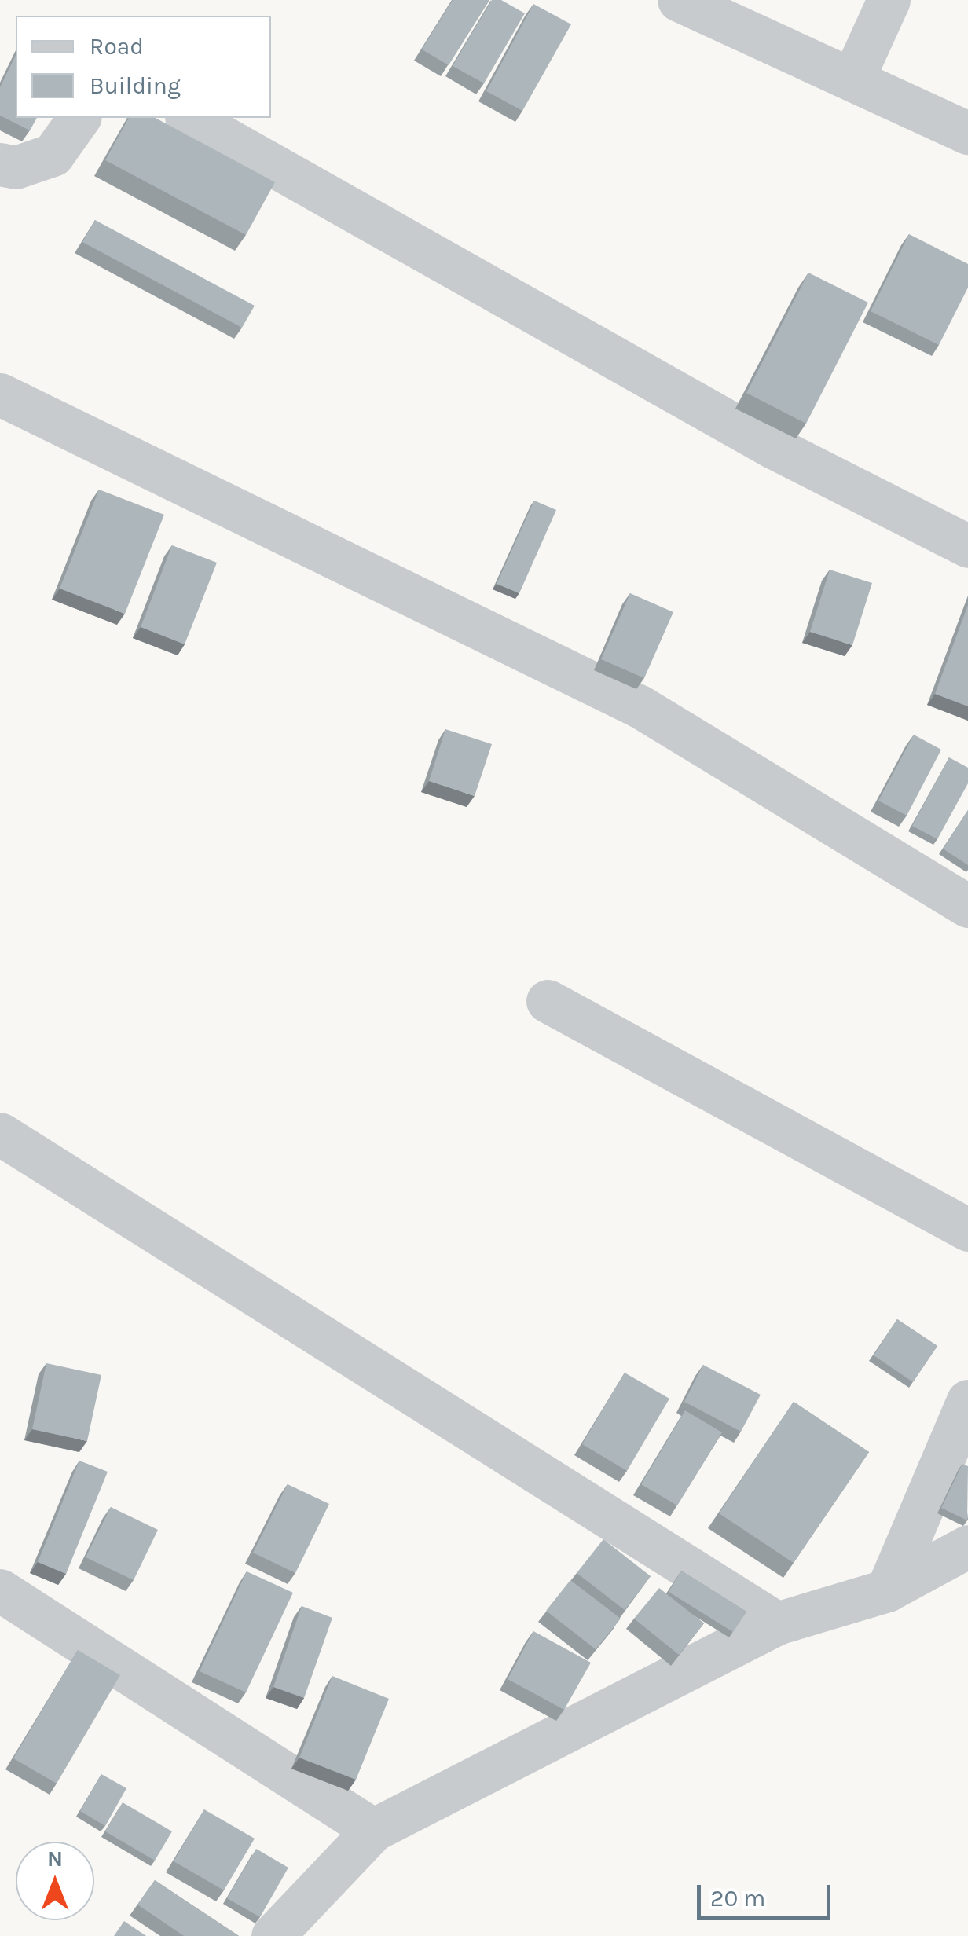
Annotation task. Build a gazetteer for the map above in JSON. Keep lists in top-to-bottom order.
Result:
{
  "legend": ["Road", "Building"],
  "scale_bar": "20 m",
  "north": "top"
}
